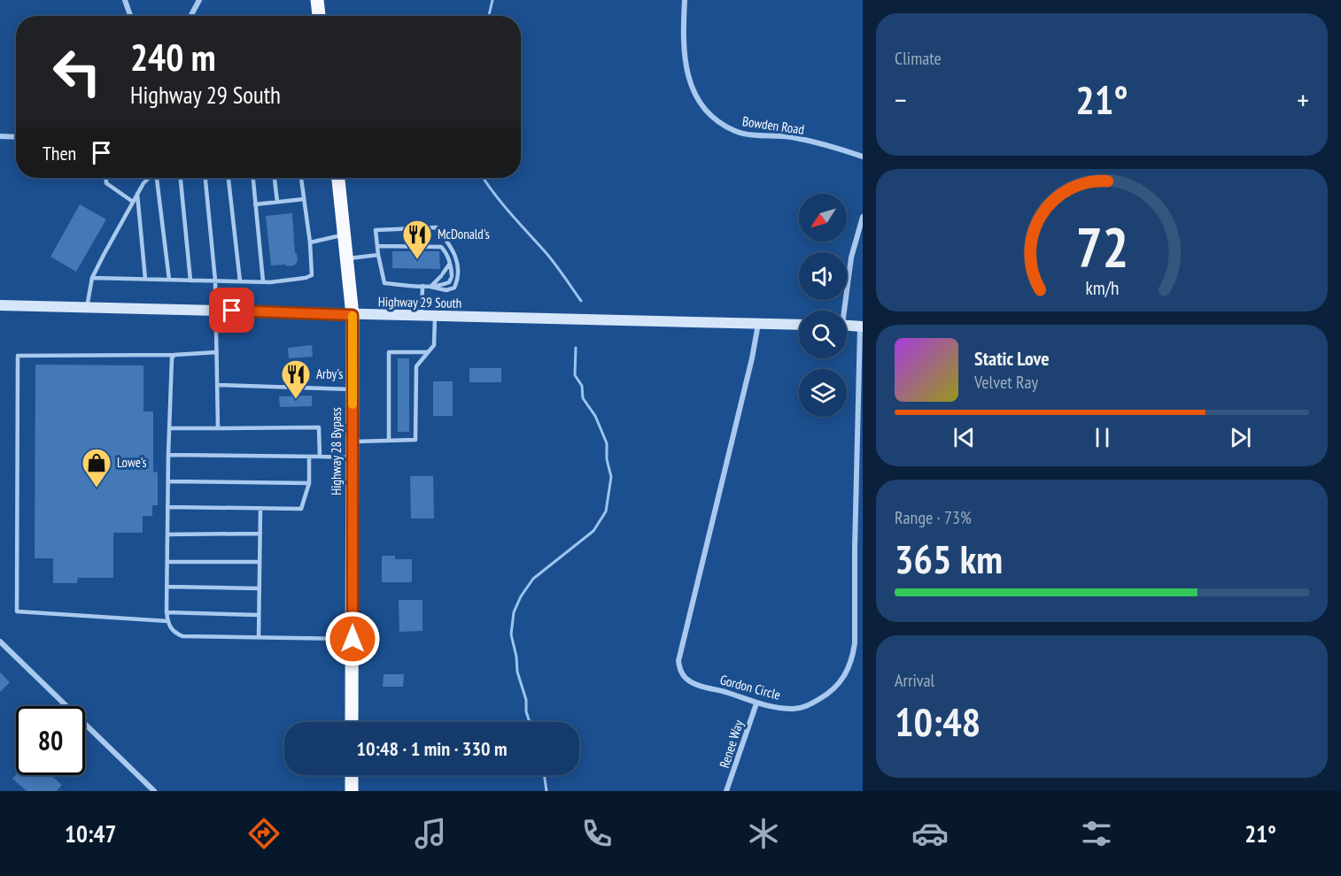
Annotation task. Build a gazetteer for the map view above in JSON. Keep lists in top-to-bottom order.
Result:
{
  "streets": {
    "highway": ["Highway 28 Bypass"],
    "main road": ["Highway 29 South"],
    "street": ["Bowden Road", "Gordon Circle", "Renee Way"]
  },
  "crossings": [
    ["Highway 29 South", "Highway 28 Bypass"],
    ["Highway 29 South", "Gordon Circle"],
    ["Gordon Circle", "Renee Way"]
  ],
  "places": {
    "restaurant": ["McDonald's", "Arby's"],
    "shop": ["Lowe's"]
  },
  "north": "bottom left",
  "page": {
    "tile": [
      "Climate",
      ["Range · 73%", "365 km"],
      ["Arrival", "10:48"]
    ],
    "turn": ["240 m", "Highway 29 South"],
    "heat": ["−", "21°", "+"],
    "then": "Then",
    "song": ["Static Love", "Velvet Ray"],
    "limit": "80",
    "trip": "10:48 · 1 min · 330 m",
    "tabs": ["10:47", "21°"],
    "gauge": ["72", "km/h"]
  }
}
